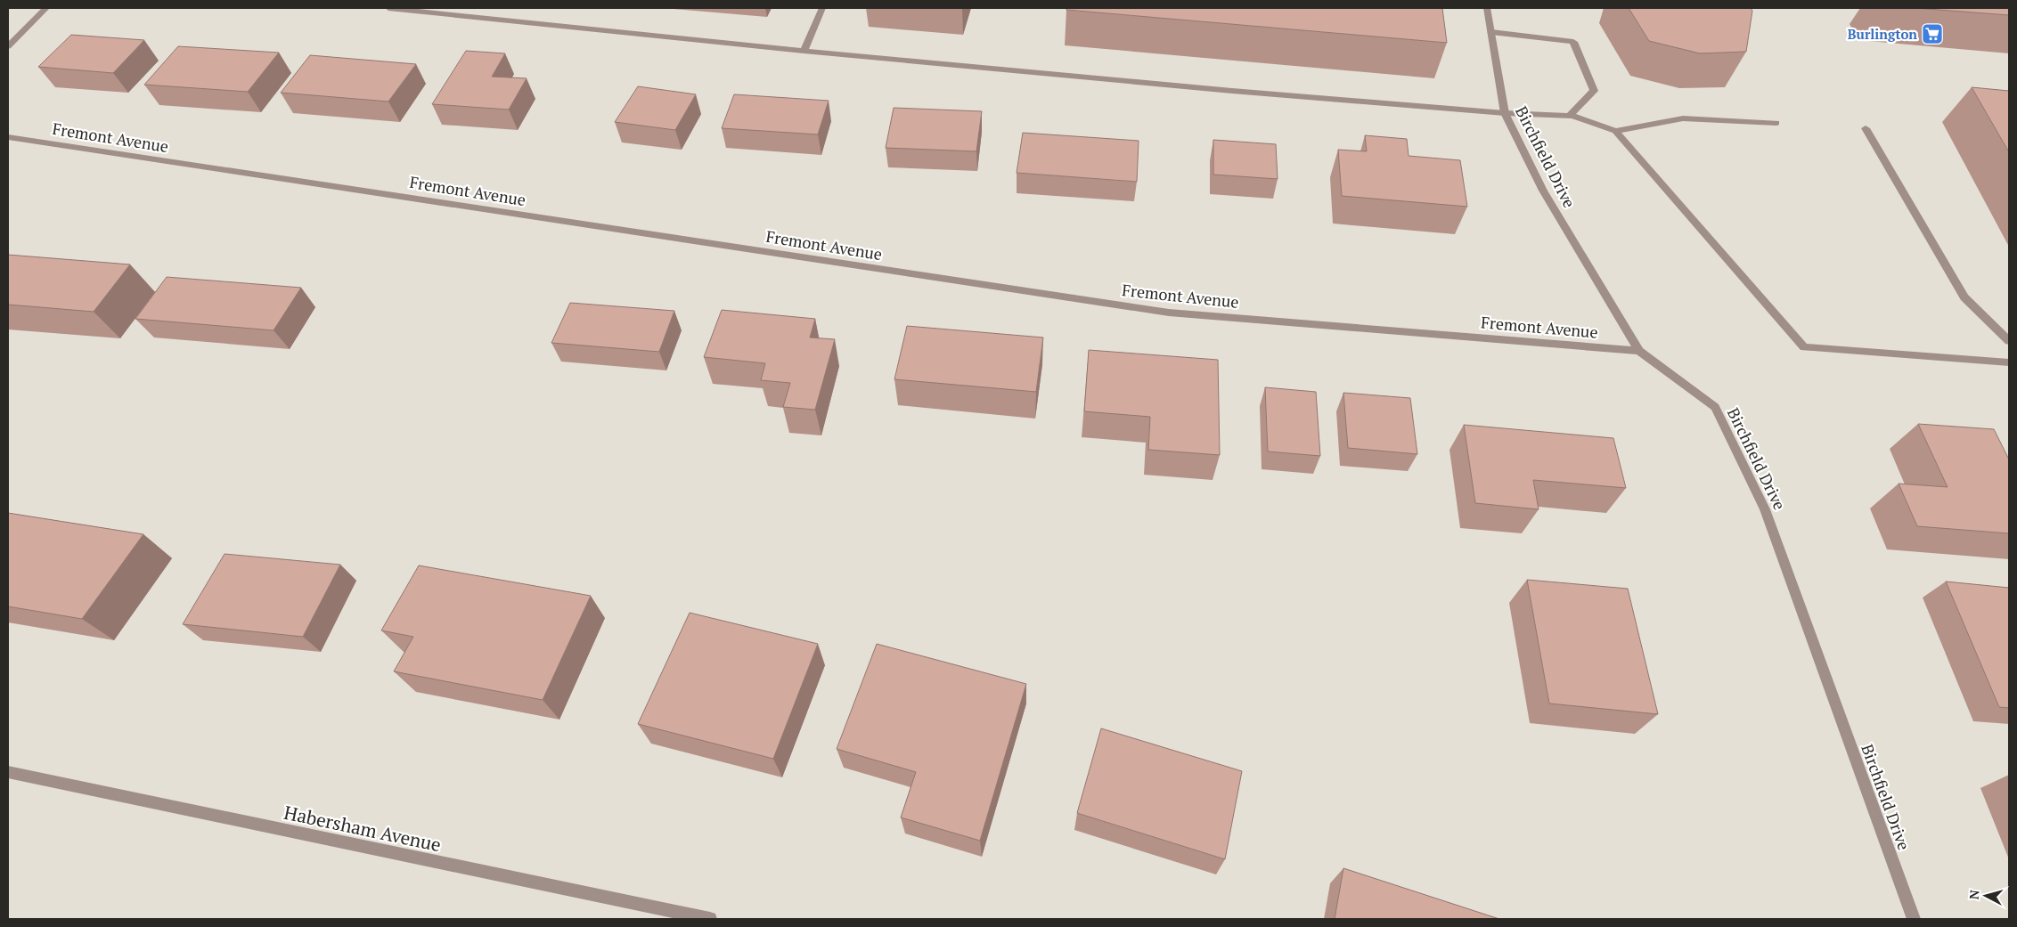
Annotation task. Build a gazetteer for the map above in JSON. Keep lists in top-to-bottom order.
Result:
{
  "streets": {
    "street": ["Fremont Avenue", "Birchfield Drive", "Habersham Avenue"]
  },
  "crossings": [
    ["Fremont Avenue", "Birchfield Drive"]
  ],
  "places": {
    "supermarket": ["Burlington"]
  },
  "north": "left"
}
